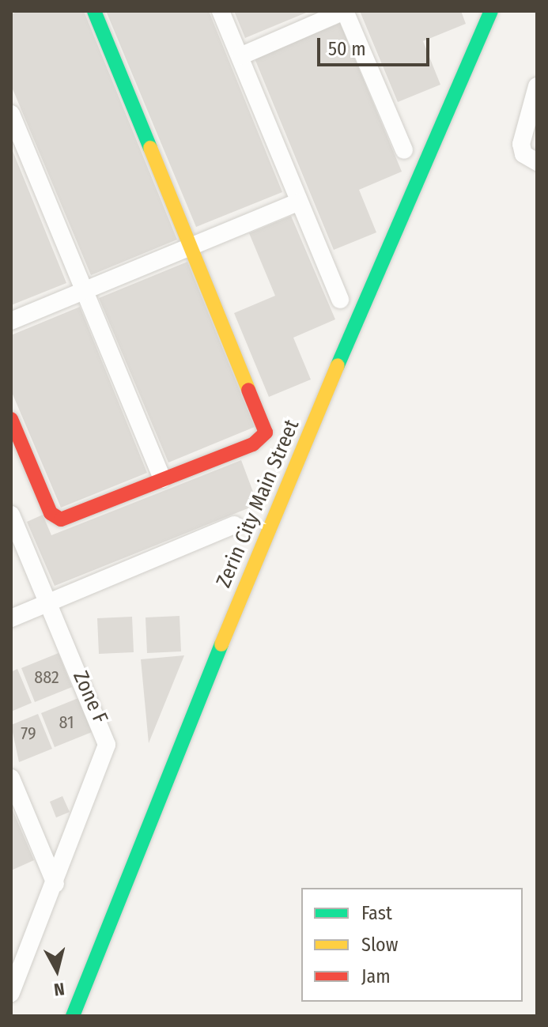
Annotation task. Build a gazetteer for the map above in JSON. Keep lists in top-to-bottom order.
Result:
{
  "streets": {
    "street": ["Zerin City Main Street", "Zone F"]
  },
  "house_numbers": ["882", "81", "79"],
  "legend": ["Fast", "Slow", "Jam"],
  "scale_bar": "50 m",
  "north": "bottom"
}
